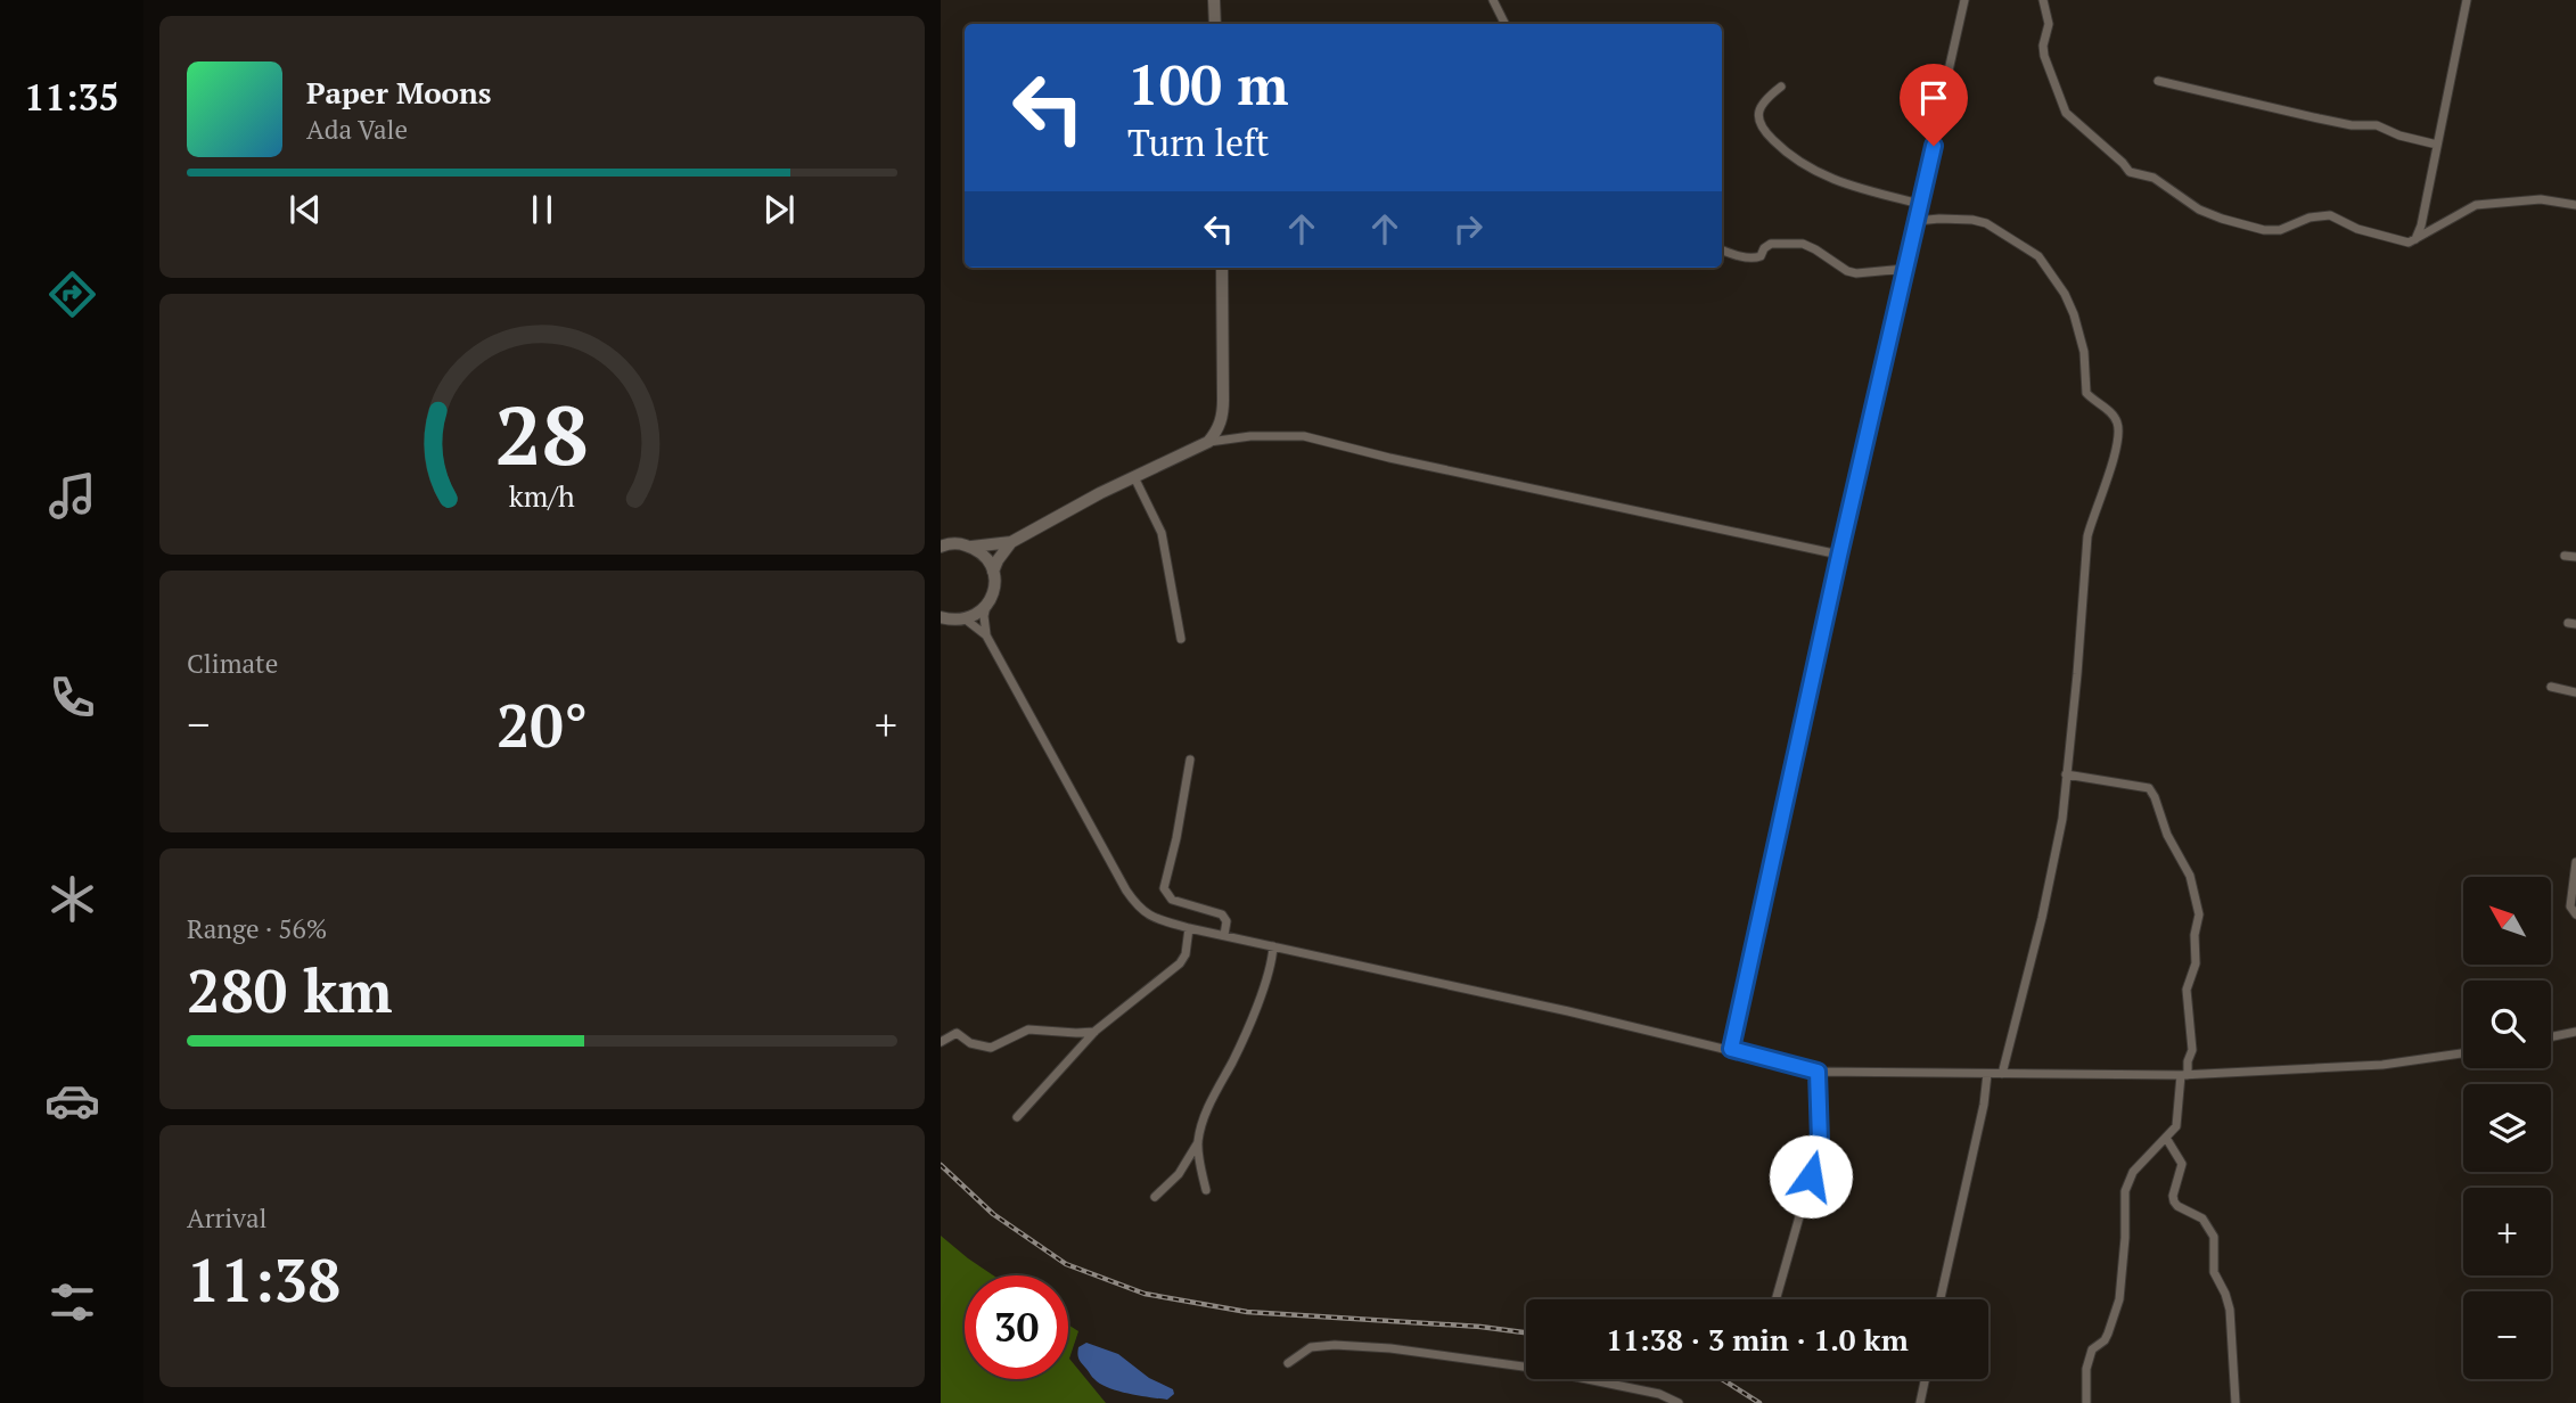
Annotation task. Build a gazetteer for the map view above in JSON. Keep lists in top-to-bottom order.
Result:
{
  "north": "top left",
  "page": {
    "tabs": "11:35",
    "turn": ["100 m", "Turn left"],
    "song": ["Paper Moons", "Ada Vale"],
    "tile": [
      "Climate",
      ["Range · 56%", "280 km"],
      ["Arrival", "11:38"]
    ],
    "heat": ["−", "20°", "+"],
    "map_buttons": ["+", "−"],
    "limit": "30",
    "trip": "11:38 · 3 min · 1.0 km",
    "gauge": ["28", "km/h"]
  }
}
